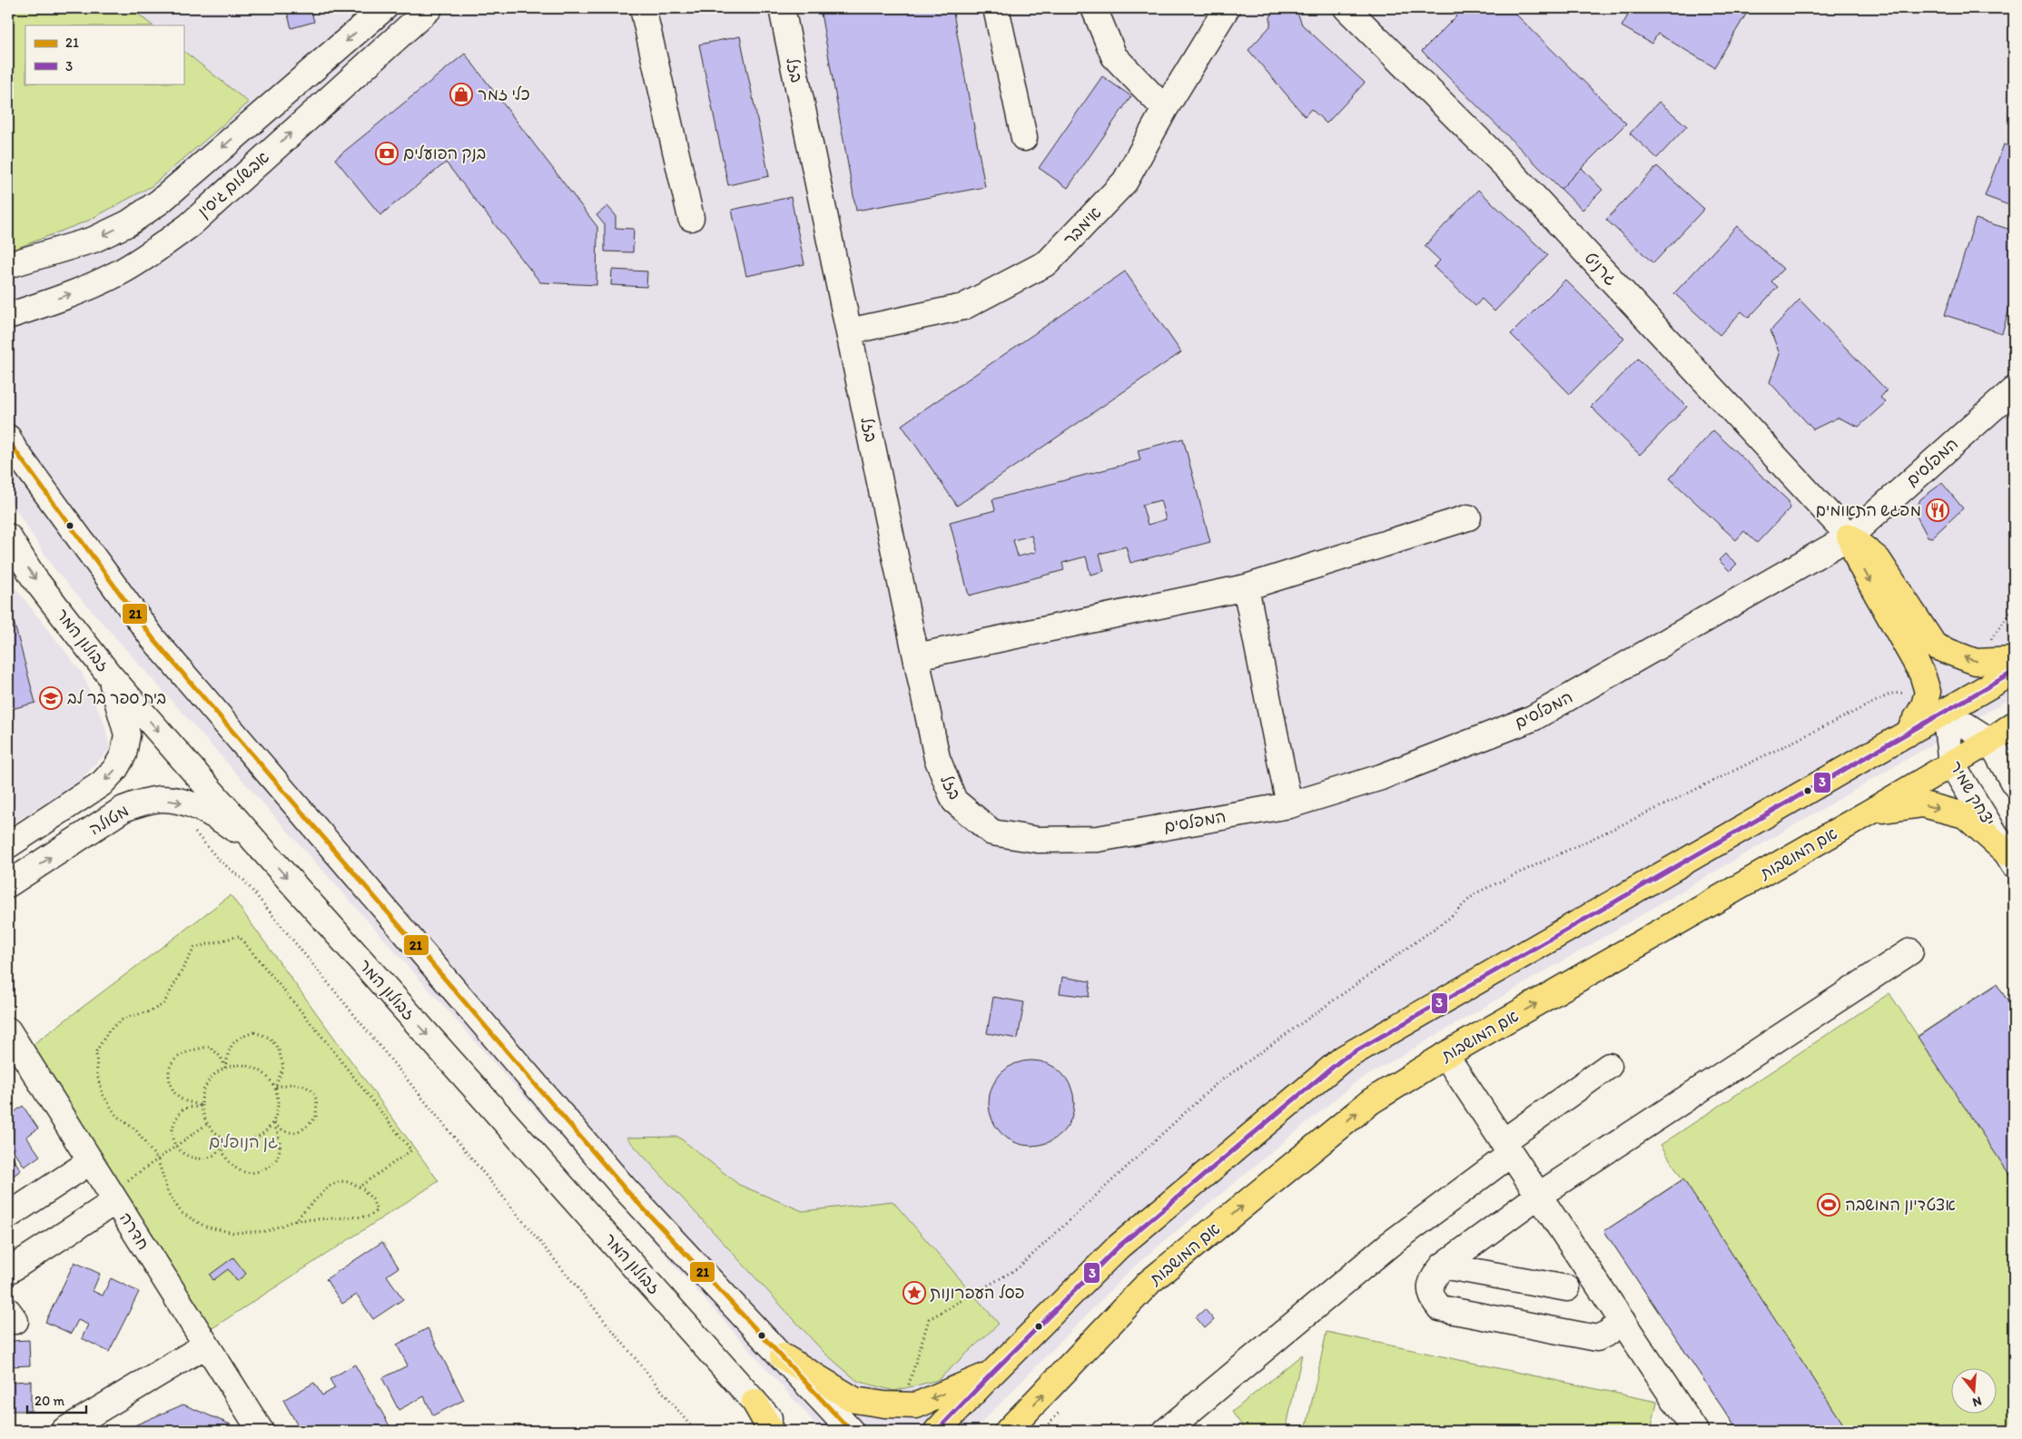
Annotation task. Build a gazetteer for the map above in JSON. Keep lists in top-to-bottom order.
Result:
{
  "streets": {
    "main road": ["אם המושבות"],
    "street": [
      "בזל",
      "אבשלום גיסין",
      "אימבר",
      "גרניט",
      "המפלסים",
      "זבולון המר",
      "יצחק שמיר",
      "מטולה",
      "חדרה"
    ]
  },
  "crossings": [
    ["בזל", "אימבר"],
    ["בזל", "המפלסים"],
    ["גרניט", "המפלסים"],
    ["זבולון המר", "מטולה"],
    ["יצחק שמיר", "אם המושבות"]
  ],
  "one_way": ["מטולה"],
  "parks": ["גן הנופלים"],
  "places": {
    "shop": ["כלי זמר"],
    "bank": ["בנק הפועלים"],
    "restaurant": ["מפגש התאומים"],
    "school or university": ["בית ספר בר לב"],
    "sports": ["אצטדיון המושבה"],
    "place": ["פסל העפרונות"]
  },
  "lines": ["transit line 21", "transit line 3"],
  "legend": ["21", "3"],
  "scale_bar": "20 m",
  "north": "bottom"
}
